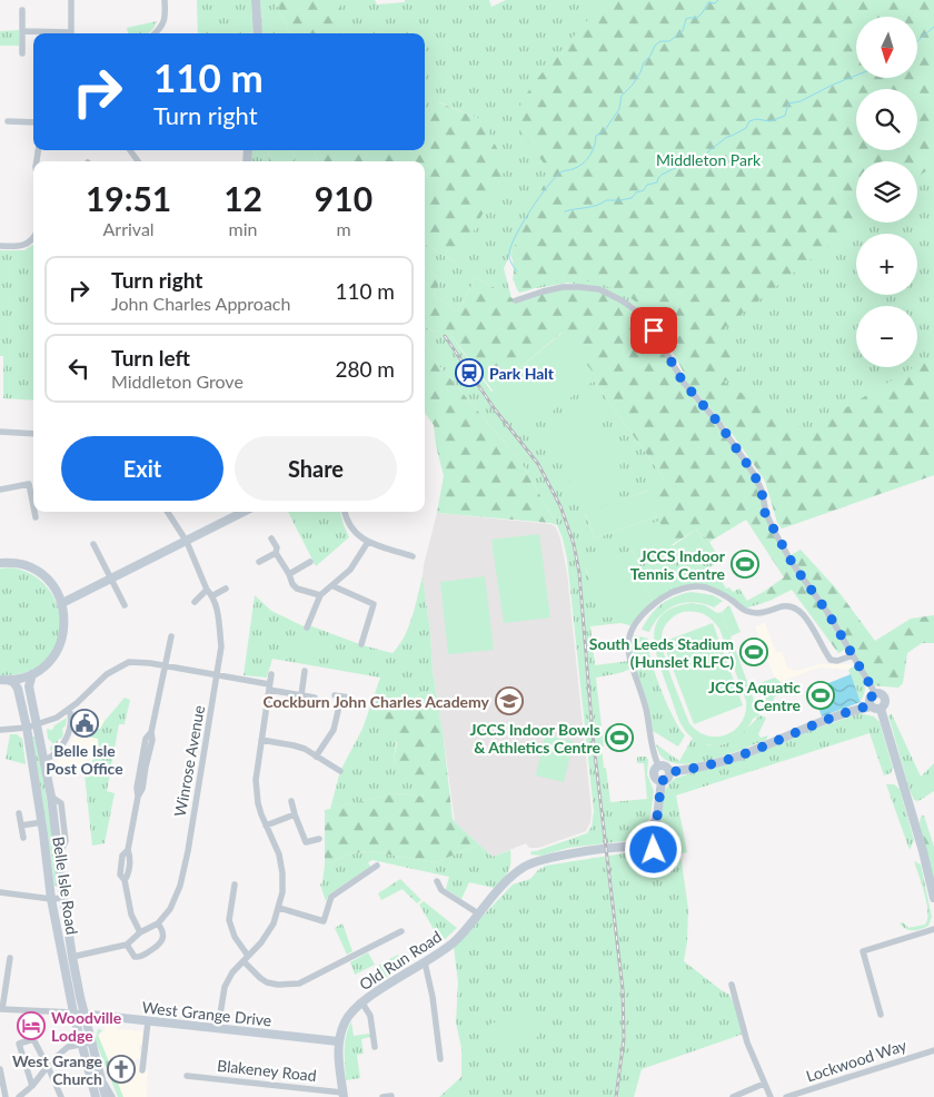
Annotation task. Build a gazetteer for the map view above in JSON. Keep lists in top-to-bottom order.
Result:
{
  "streets": {
    "street": [
      "Winrose Avenue",
      "Belle Isle Road",
      "Old Run Road",
      "West Grange Drive",
      "Lockwood Way",
      "Blakeney Road"
    ]
  },
  "crossings": [
    ["Winrose Avenue", "Belle Isle Road"],
    ["Belle Isle Road", "West Grange Drive"],
    ["Old Run Road", "West Grange Drive"],
    ["Old Run Road", "Blakeney Road"]
  ],
  "parks": ["Middleton Park"],
  "places": {
    "station": ["Park Halt"],
    "sports": [
      "JCCS Indoor Tennis Centre",
      "South Leeds Stadium (Hunslet RLFC)",
      "JCCS Aquatic Centre",
      "JCCS Indoor Bowls & Athletics Centre"
    ],
    "school or university": ["Cockburn John Charles Academy"],
    "public building": ["Belle Isle Post Office"],
    "hotel": ["Woodville Lodge"],
    "church": ["West Grange Church"]
  },
  "north": "bottom",
  "page": {
    "map_buttons": ["+", "−"],
    "turn": ["110 m", "Turn right"],
    "eta": [
      "19:51",
      "Arrival",
      "12",
      "min",
      "910",
      "m"
    ],
    "list": [
      {
        "name": "Turn right",
        "note": "John Charles Approach",
        "value": "110 m"
      },
      {
        "name": "Turn left",
        "note": "Middleton Grove",
        "value": "280 m"
      }
    ],
    "buttons": ["Exit", "Share"]
  }
}
